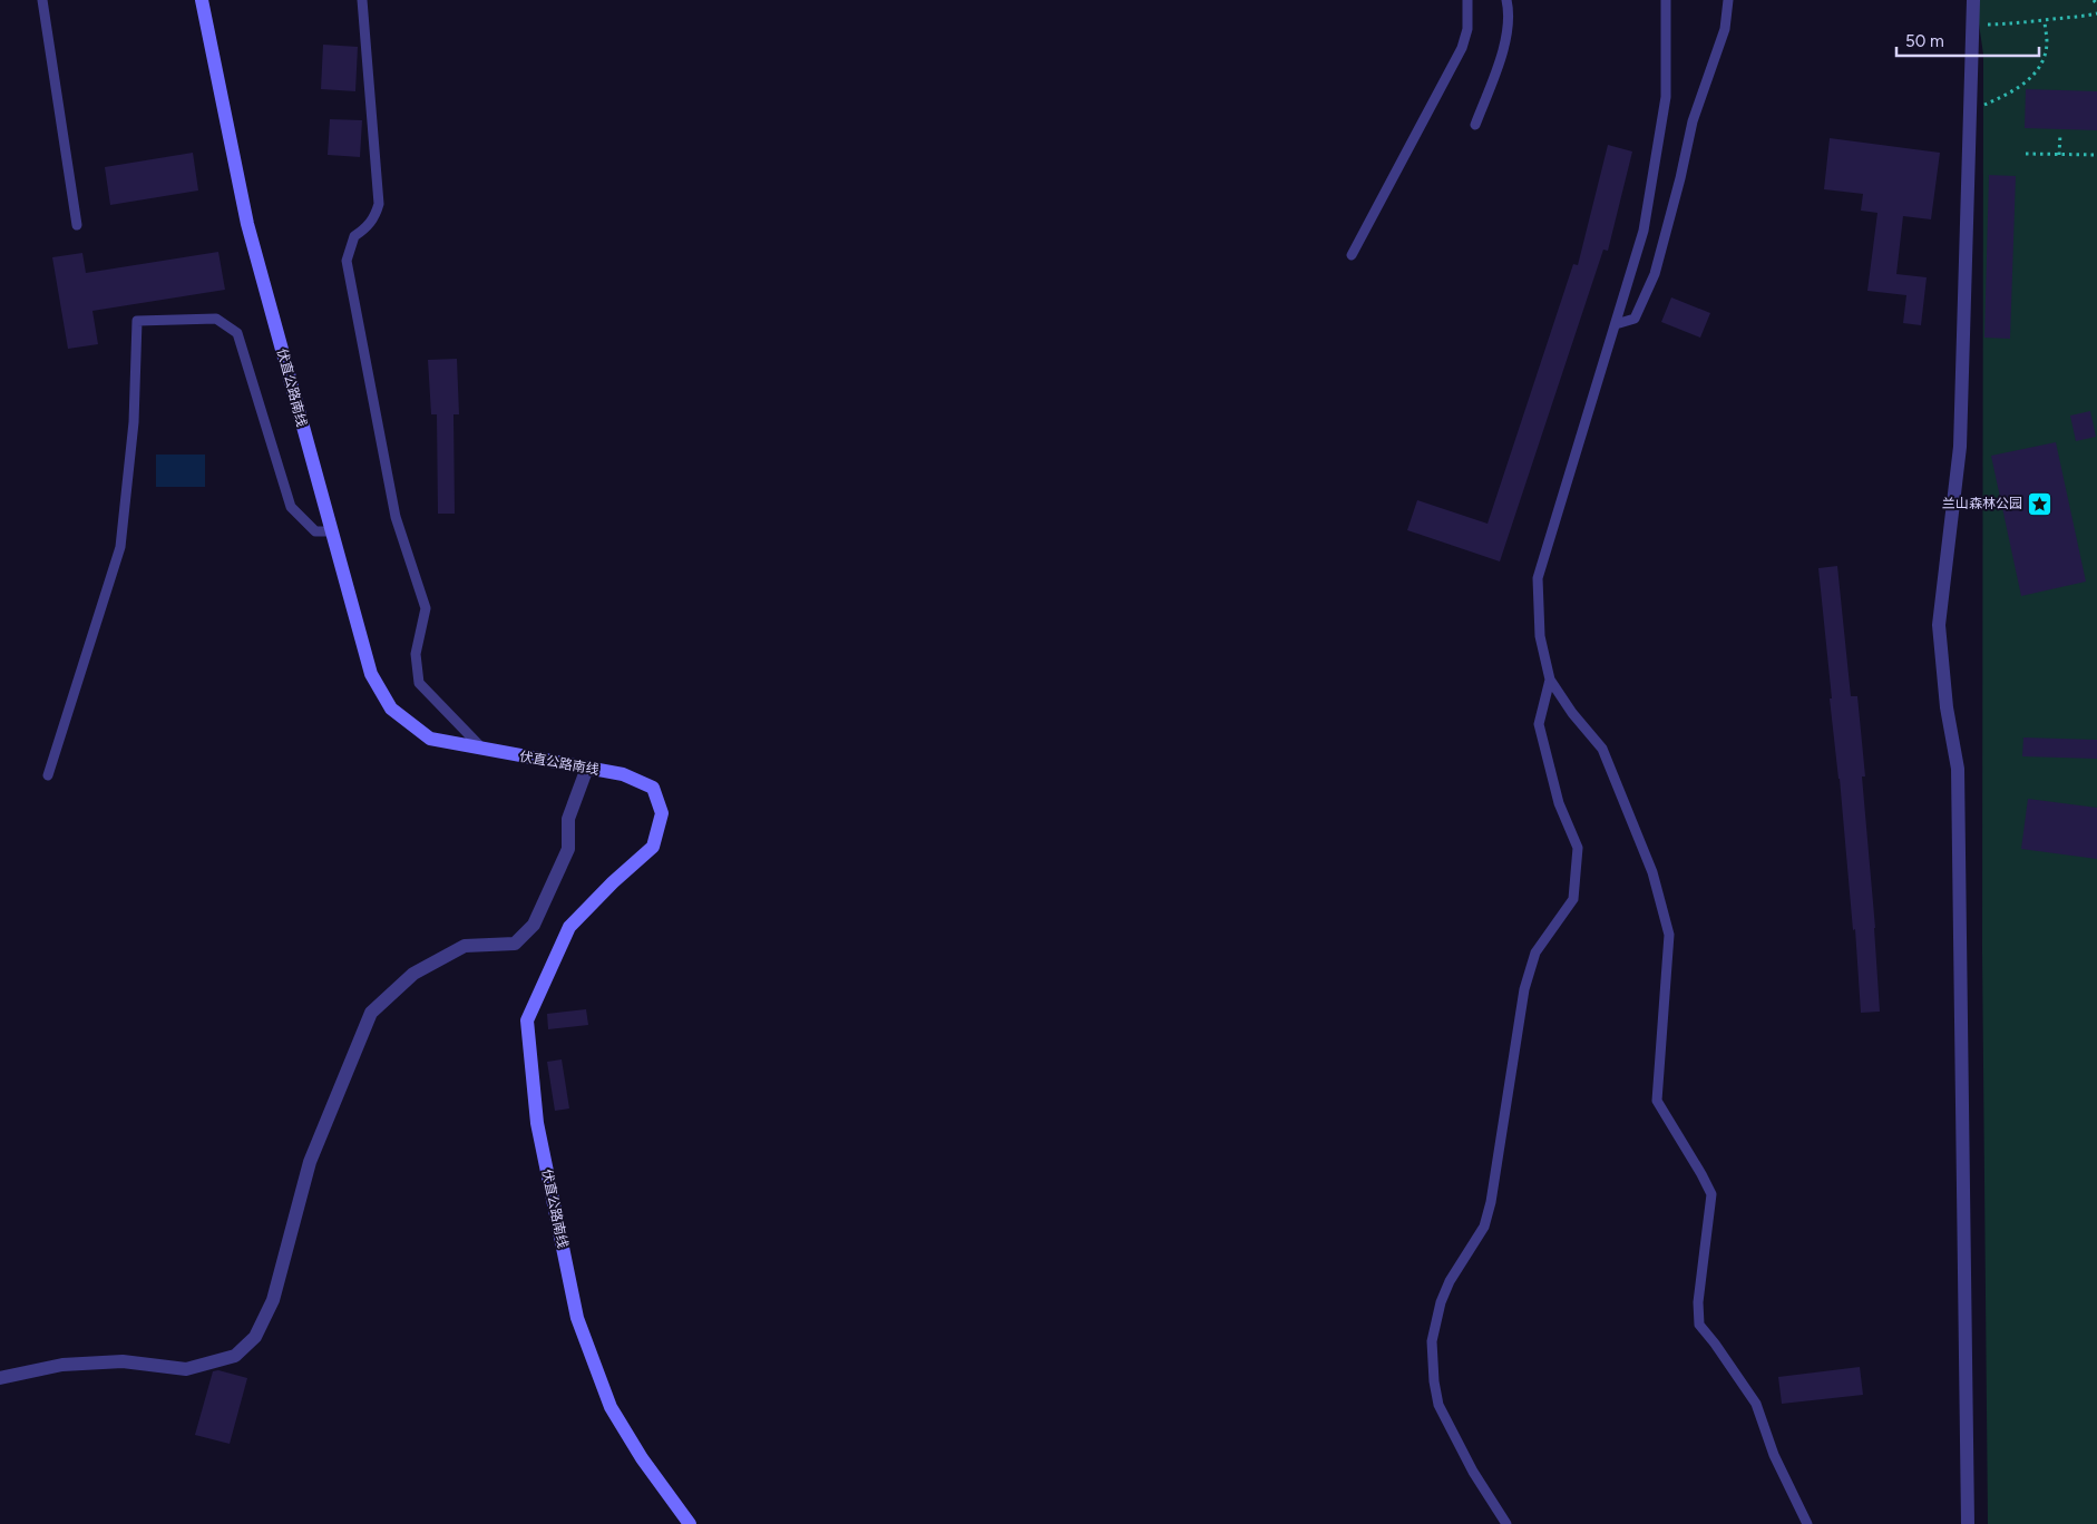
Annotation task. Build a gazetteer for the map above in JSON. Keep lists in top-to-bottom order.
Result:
{
  "streets": {
    "main road": ["伏直公路南线"]
  },
  "places": {
    "place": ["兰山森林公园"]
  },
  "scale_bar": "50 m"
}
